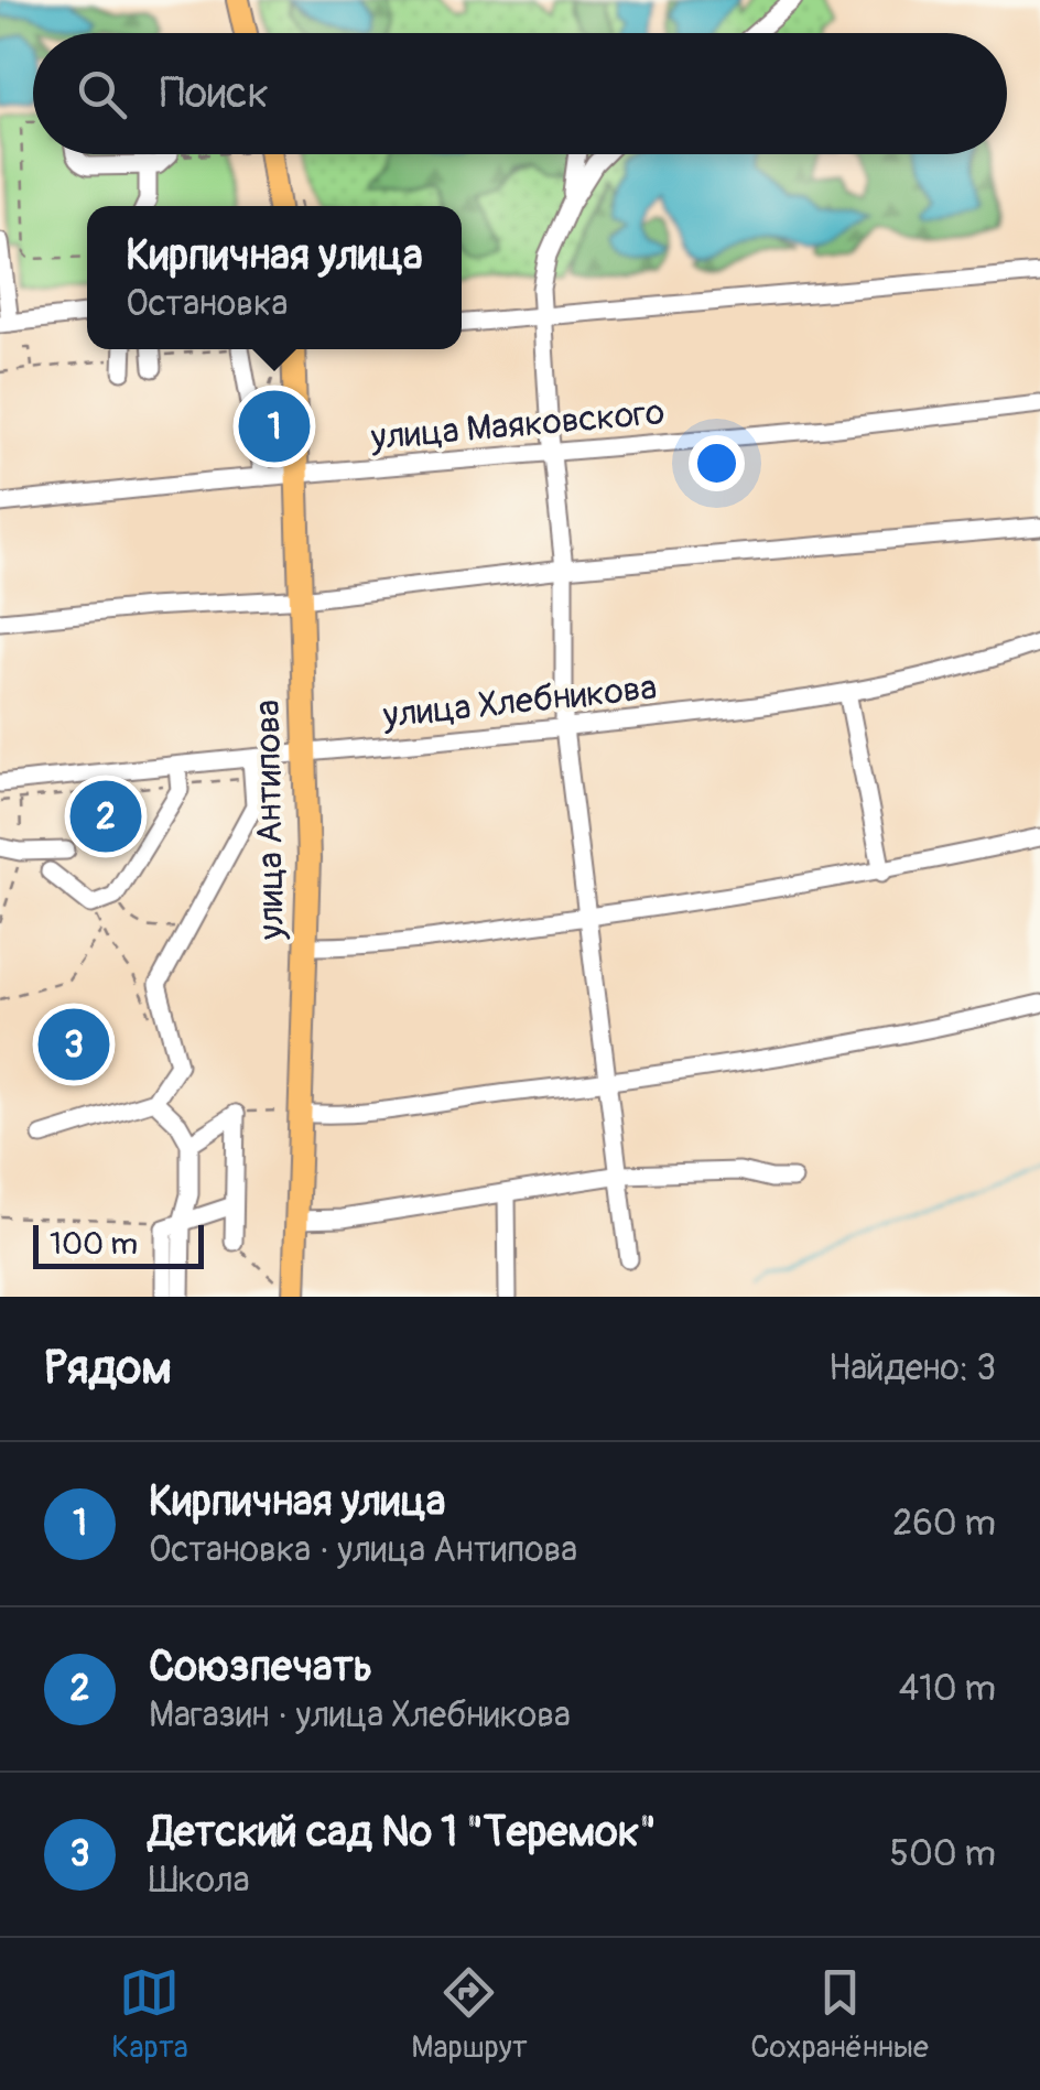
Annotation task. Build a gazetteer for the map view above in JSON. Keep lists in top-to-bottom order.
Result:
{
  "streets": {
    "main road": ["улица Антипова"],
    "street": ["улица Маяковского", "улица Хлебникова"]
  },
  "crossings": [
    ["улица Маяковского", "улица Антипова"],
    ["улица Хлебникова", "улица Антипова"]
  ],
  "scale_bar": "100 m",
  "page": {
    "search": "Поиск",
    "popup": ["Кирпичная улица", "Остановка"],
    "pins": ["1", "2", "3"],
    "scale": "100 m",
    "heading": ["Рядом", "Найдено: 3"],
    "list": [
      {
        "mark": "1",
        "name": "Кирпичная улица",
        "note": "Остановка · улица Антипова",
        "value": "260 m"
      },
      {
        "mark": "2",
        "name": "Союзпечать",
        "note": "Магазин · улица Хлебникова",
        "value": "410 m"
      },
      {
        "mark": "3",
        "name": "Детский сад № 1 \"Теремок\"",
        "note": "Школа",
        "value": "500 m"
      }
    ],
    "nav": ["Карта", "Маршрут", "Сохранённые"]
  }
}
